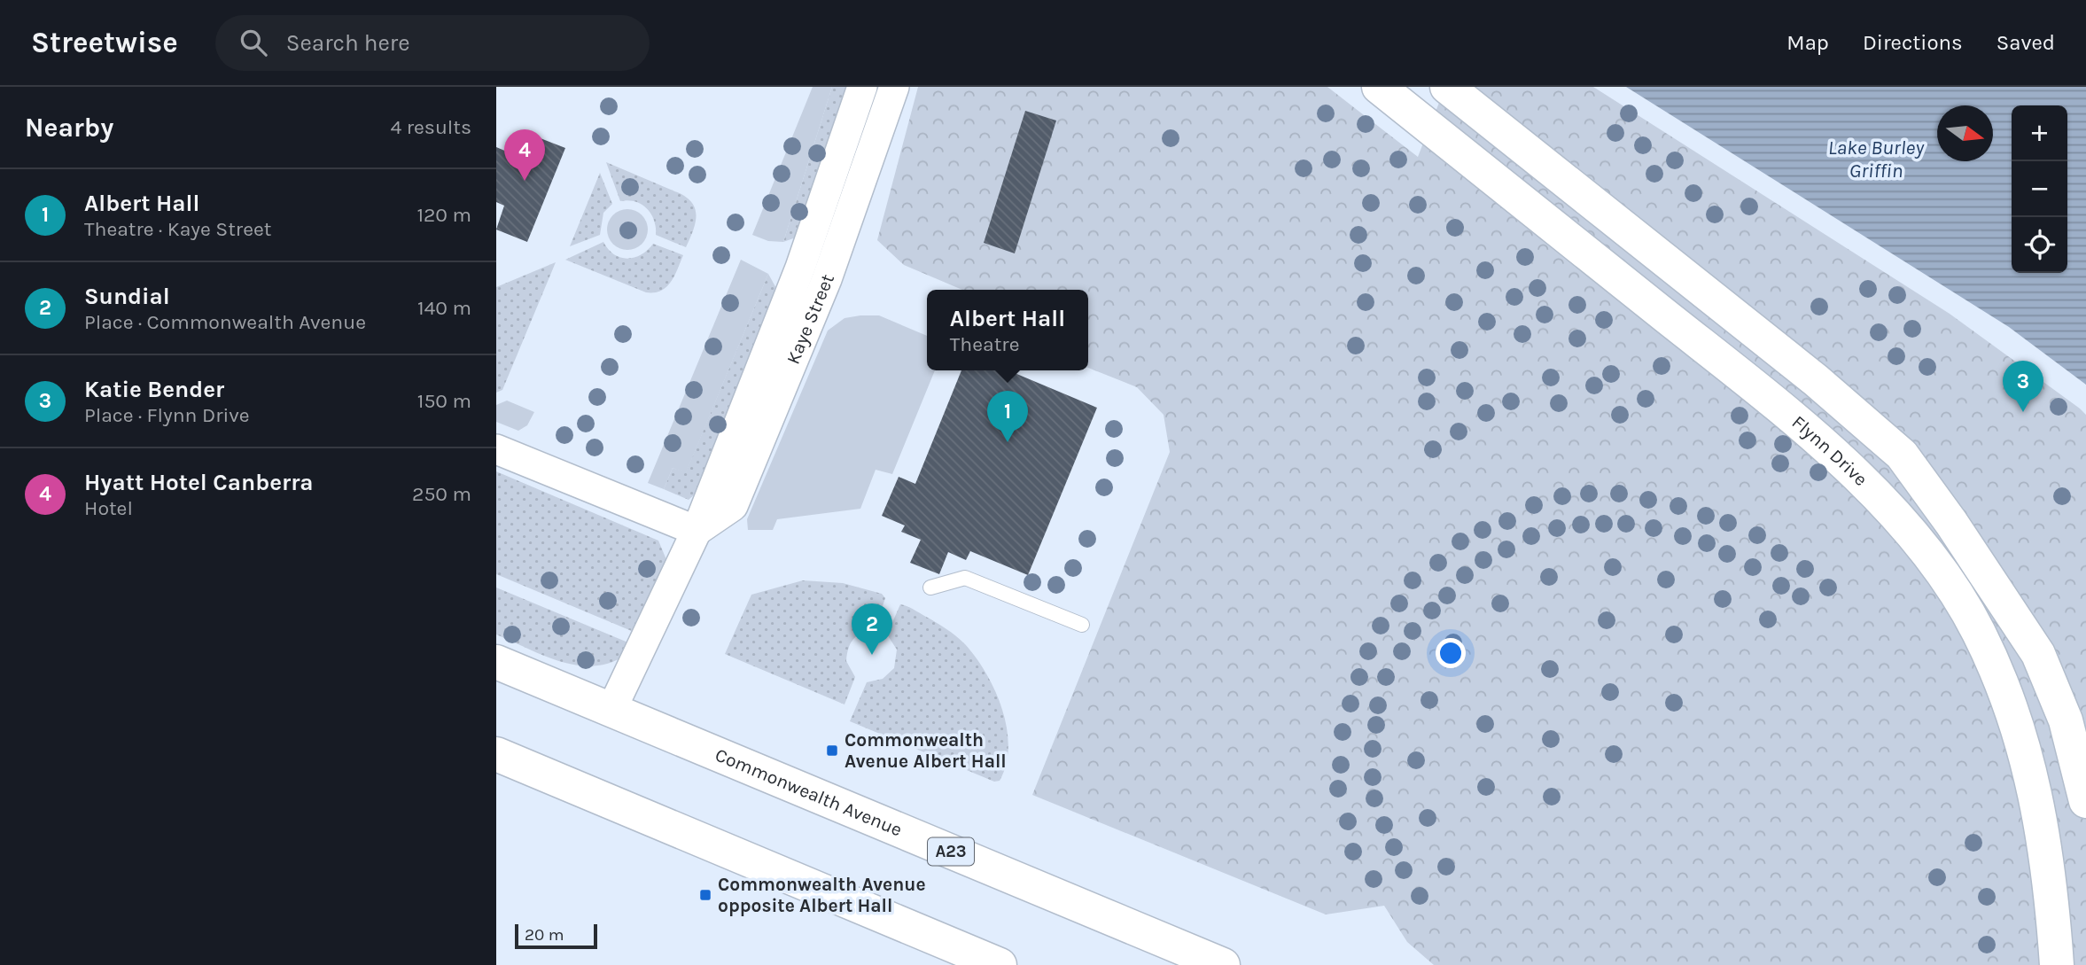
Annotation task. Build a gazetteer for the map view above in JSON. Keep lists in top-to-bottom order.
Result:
{
  "streets": {
    "main road": ["Flynn Drive", "Commonwealth Avenue", "A23"],
    "street": ["Kaye Street"]
  },
  "crossings": [
    ["Kaye Street", "Commonwealth Avenue"]
  ],
  "water": ["Lake Burley Griffin"],
  "places": {
    "transit": ["Commonwealth Avenue Albert Hall", "Commonwealth Avenue opposite Albert Hall"]
  },
  "scale_bar": "20 m",
  "north": "right",
  "page": {
    "header": "Streetwise",
    "search": "Search here",
    "nav": ["Map", "Directions", "Saved"],
    "heading": ["Nearby", "4 results"],
    "map_buttons": ["+", "−"],
    "pins": [
      "4",
      "3",
      "1",
      "2"
    ],
    "list": [
      {
        "mark": "1",
        "name": "Albert Hall",
        "note": "Theatre · Kaye Street",
        "value": "120 m"
      },
      {
        "mark": "2",
        "name": "Sundial",
        "note": "Place · Commonwealth Avenue",
        "value": "140 m"
      },
      {
        "mark": "3",
        "name": "Katie Bender",
        "note": "Place · Flynn Drive",
        "value": "150 m"
      },
      {
        "mark": "4",
        "name": "Hyatt Hotel Canberra",
        "note": "Hotel",
        "value": "250 m"
      }
    ],
    "popup": ["Albert Hall", "Theatre"],
    "scale": "20 m"
  }
}
